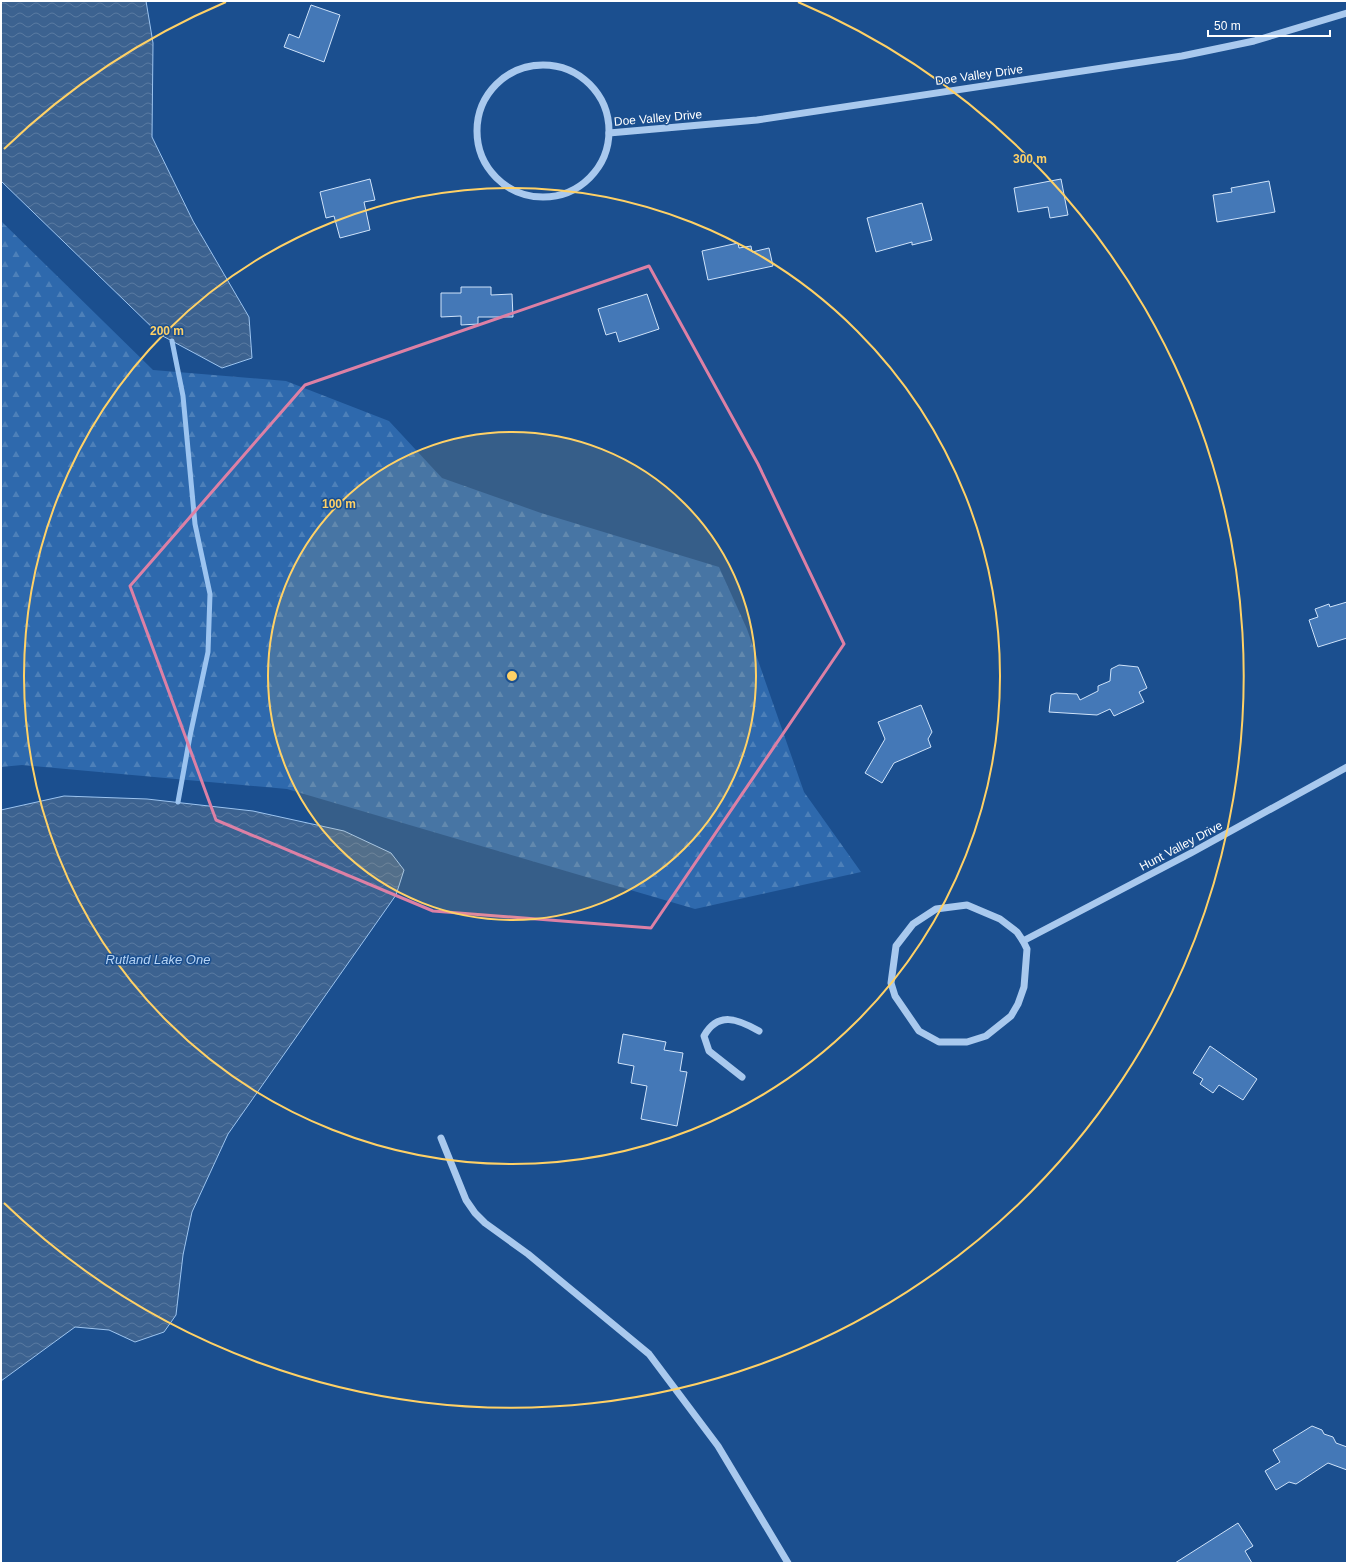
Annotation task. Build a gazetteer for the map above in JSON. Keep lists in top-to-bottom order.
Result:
{
  "streets": {
    "street": ["Doe Valley Drive", "Hunt Valley Drive"]
  },
  "water": ["Rutland Lake One"],
  "scale_bar": "50 m",
  "rings": ["300 m", "200 m", "100 m"]
}
